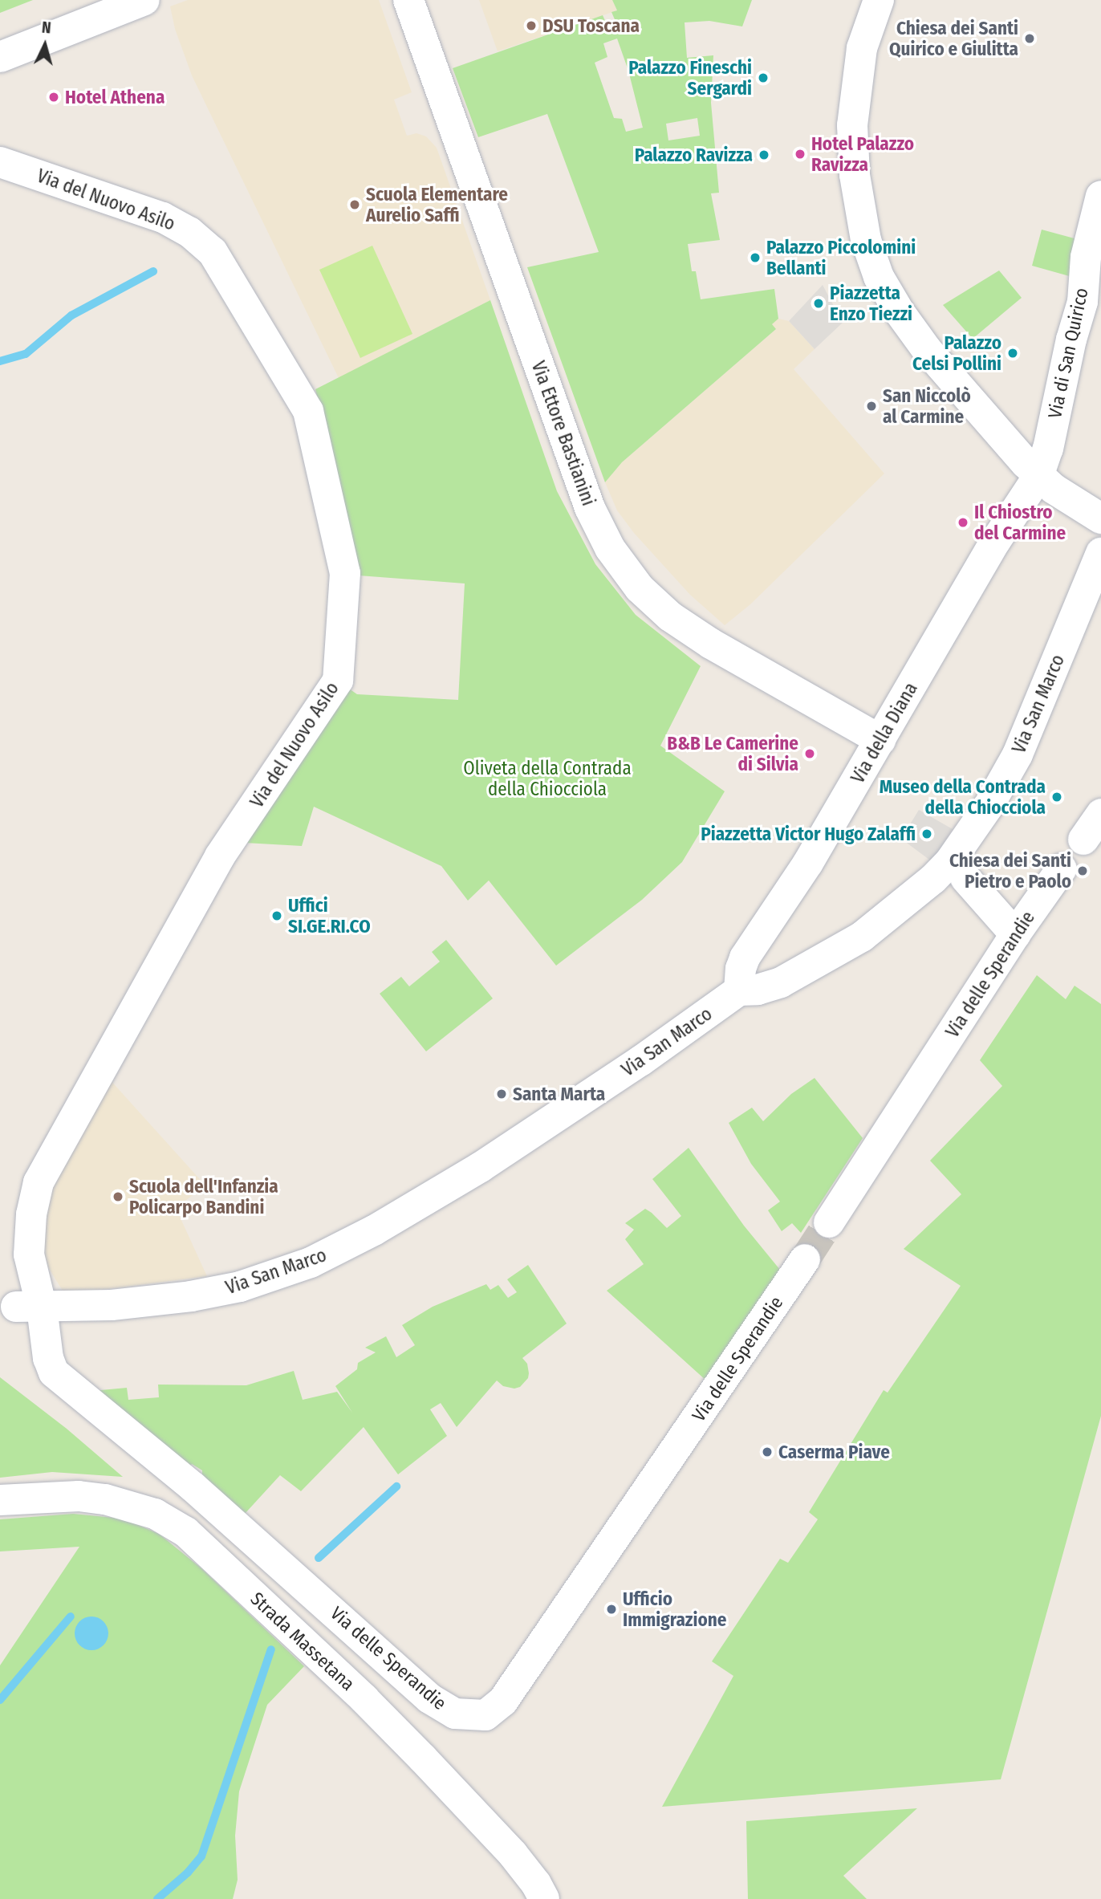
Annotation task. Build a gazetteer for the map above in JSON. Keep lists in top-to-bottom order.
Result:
{
  "streets": {
    "street": [
      "Via del Nuovo Asilo",
      "Via di San Quirico",
      "Via Ettore Bastianini",
      "Via San Marco",
      "Via della Diana",
      "Via delle Sperandie",
      "Strada Massetana"
    ]
  },
  "crossings": [
    ["Via del Nuovo Asilo", "Via San Marco"],
    ["Via del Nuovo Asilo", "Via delle Sperandie"],
    ["Via di San Quirico", "Via della Diana"],
    ["Via Ettore Bastianini", "Via della Diana"],
    ["Via San Marco", "Via della Diana"],
    ["Via San Marco", "Via delle Sperandie"]
  ],
  "parks": ["Oliveta della Contrada della Chiocciola"],
  "places": [
    "DSU Toscana",
    "Chiesa dei Santi Quirico e Giulitta",
    "Palazzo Fineschi Sergardi",
    "Hotel Athena",
    "Hotel Palazzo Ravizza",
    "Palazzo Ravizza",
    "Scuola Elementare Aurelio Saffi",
    "Palazzo Piccolomini Bellanti",
    "Piazzetta Enzo Tiezzi",
    "Palazzo Celsi Pollini",
    "San Niccolò al Carmine",
    "Il Chiostro del Carmine",
    "B&B Le Camerine di Silvia",
    "Museo della Contrada della Chiocciola",
    "Piazzetta Victor Hugo Zalaffi",
    "Chiesa dei Santi Pietro e Paolo",
    "Uffici SI.GE.RI.CO",
    "Santa Marta",
    "Scuola dell'Infanzia Policarpo Bandini",
    "Caserma Piave",
    "Ufficio Immigrazione"
  ],
  "north": "top"
}
